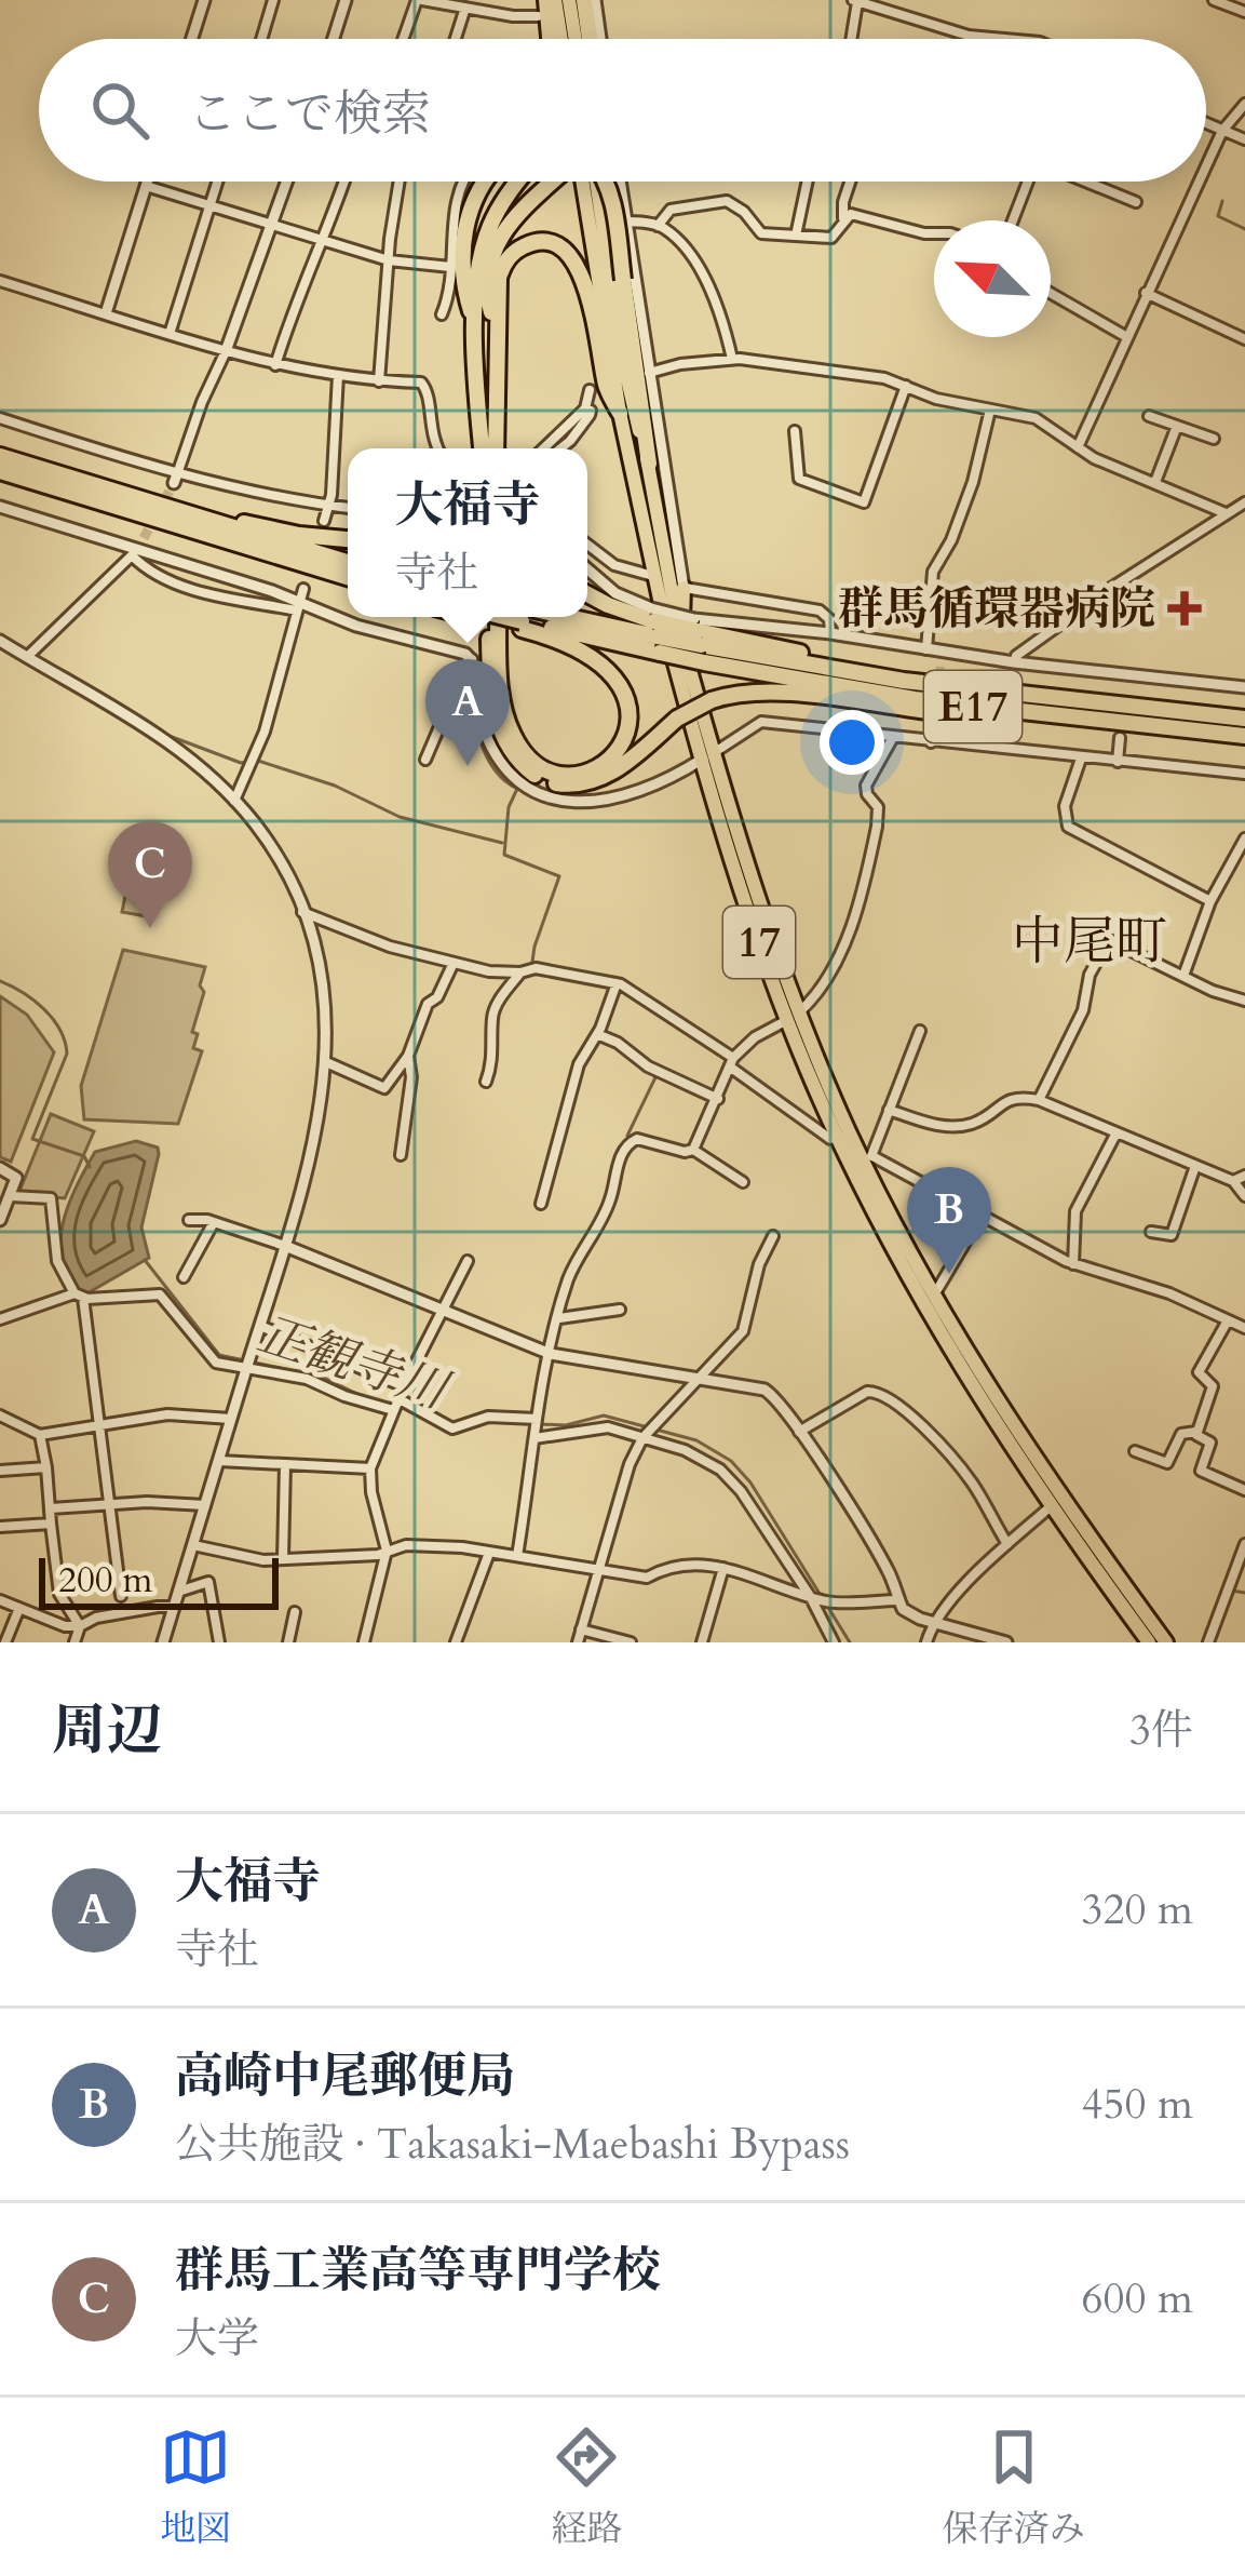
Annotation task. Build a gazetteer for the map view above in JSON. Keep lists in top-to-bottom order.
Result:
{
  "streets": {
    "highway": ["E17", "17"]
  },
  "crossings": [
    ["E17", "17"]
  ],
  "districts": ["中尾町"],
  "water": ["正観寺川"],
  "places": {
    "health": ["群馬循環器病院"]
  },
  "scale_bar": "200 m",
  "north": "top left",
  "page": {
    "search": "ここで検索",
    "popup": ["大福寺", "寺社"],
    "pins": ["A", "C", "B"],
    "scale": "200 m",
    "heading": ["周辺", "3件"],
    "list": [
      {
        "mark": "A",
        "name": "大福寺",
        "note": "寺社",
        "value": "320 m"
      },
      {
        "mark": "B",
        "name": "高崎中尾郵便局",
        "note": "公共施設 · Takasaki-Maebashi Bypass",
        "value": "450 m"
      },
      {
        "mark": "C",
        "name": "群馬工業高等専門学校",
        "note": "大学",
        "value": "600 m"
      }
    ],
    "nav": ["地図", "経路", "保存済み"]
  }
}
